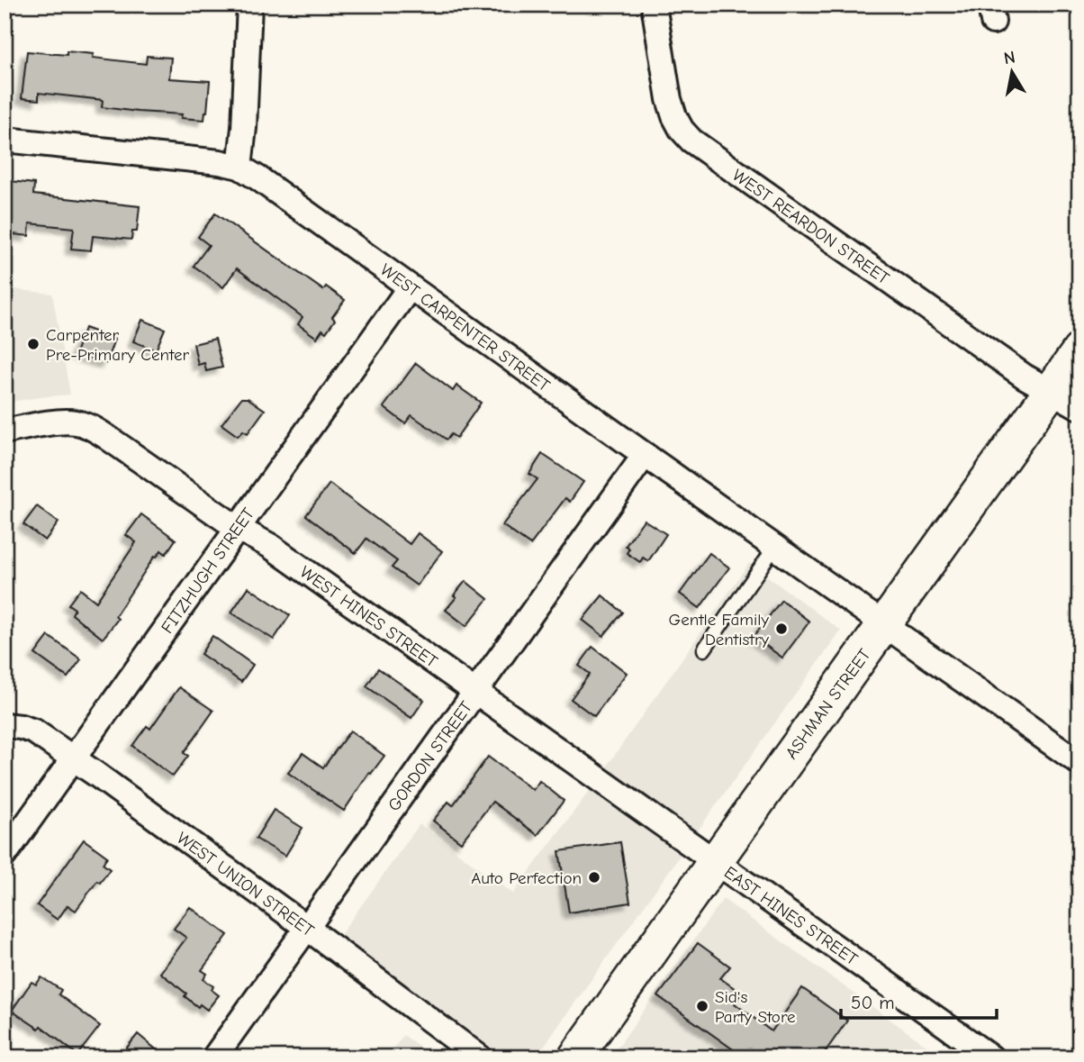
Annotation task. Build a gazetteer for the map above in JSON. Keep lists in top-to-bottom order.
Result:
{
  "streets": {
    "street": [
      "WEST REARDON STREET",
      "WEST CARPENTER STREET",
      "FITZHUGH STREET",
      "WEST HINES STREET",
      "ASHMAN STREET",
      "GORDON STREET",
      "WEST UNION STREET",
      "EAST HINES STREET"
    ]
  },
  "crossings": [
    ["WEST REARDON STREET", "ASHMAN STREET"],
    ["WEST CARPENTER STREET", "FITZHUGH STREET"],
    ["WEST CARPENTER STREET", "ASHMAN STREET"],
    ["WEST CARPENTER STREET", "GORDON STREET"],
    ["FITZHUGH STREET", "WEST HINES STREET"],
    ["FITZHUGH STREET", "WEST UNION STREET"],
    ["WEST HINES STREET", "ASHMAN STREET"],
    ["WEST HINES STREET", "GORDON STREET"],
    ["WEST HINES STREET", "EAST HINES STREET"],
    ["ASHMAN STREET", "EAST HINES STREET"],
    ["GORDON STREET", "WEST UNION STREET"]
  ],
  "places": [
    "Carpenter Pre-Primary Center",
    "Gentle Family Dentistry",
    "Auto Perfection",
    "Sid's Party Store"
  ],
  "scale_bar": "50 m",
  "north": "top"
}
